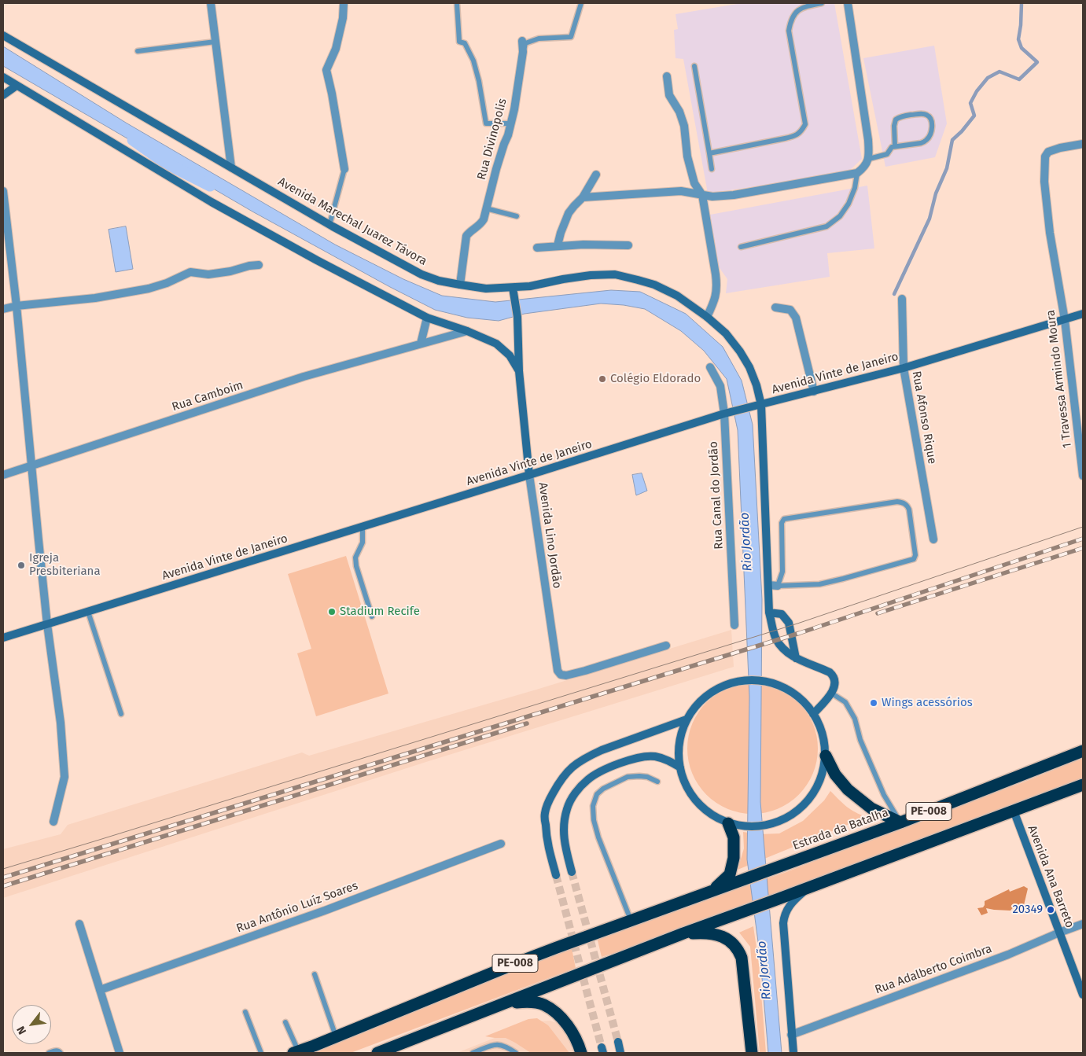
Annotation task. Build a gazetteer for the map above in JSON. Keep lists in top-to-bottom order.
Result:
{
  "streets": {
    "highway": ["PE-008", "Estrada da Batalha"],
    "main road": [
      "Avenida Marechal Juarez Távora",
      "Avenida Vinte de Janeiro",
      "Avenida Lino Jordão",
      "Avenida Ana Barreto"
    ],
    "street": [
      "Rua Divinopolis",
      "1 Travessa Armindo Moura",
      "Rua Camboim",
      "Rua Afonso Rique",
      "Rua Canal do Jordão",
      "Rua Antônio Luíz Soares",
      "Rua Adalberto Coimbra"
    ]
  },
  "crossings": [
    ["Rua Divinopolis", "Avenida Marechal Juarez Távora"],
    ["Avenida Marechal Juarez Távora", "Avenida Vinte de Janeiro"],
    ["Avenida Marechal Juarez Távora", "Avenida Lino Jordão"],
    ["Avenida Vinte de Janeiro", "1 Travessa Armindo Moura"],
    ["Avenida Vinte de Janeiro", "Rua Afonso Rique"],
    ["Avenida Vinte de Janeiro", "Rua Canal do Jordão"],
    ["Avenida Vinte de Janeiro", "Avenida Lino Jordão"],
    ["PE-008", "Estrada da Batalha"],
    ["PE-008", "Avenida Ana Barreto"],
    ["Avenida Ana Barreto", "Rua Adalberto Coimbra"]
  ],
  "water": ["Rio Jordão"],
  "places": [
    "Colégio Eldorado",
    "Igreja Presbiteriana",
    "Stadium Recife",
    "Wings acessórios",
    "20349"
  ],
  "north": "bottom left"
}
